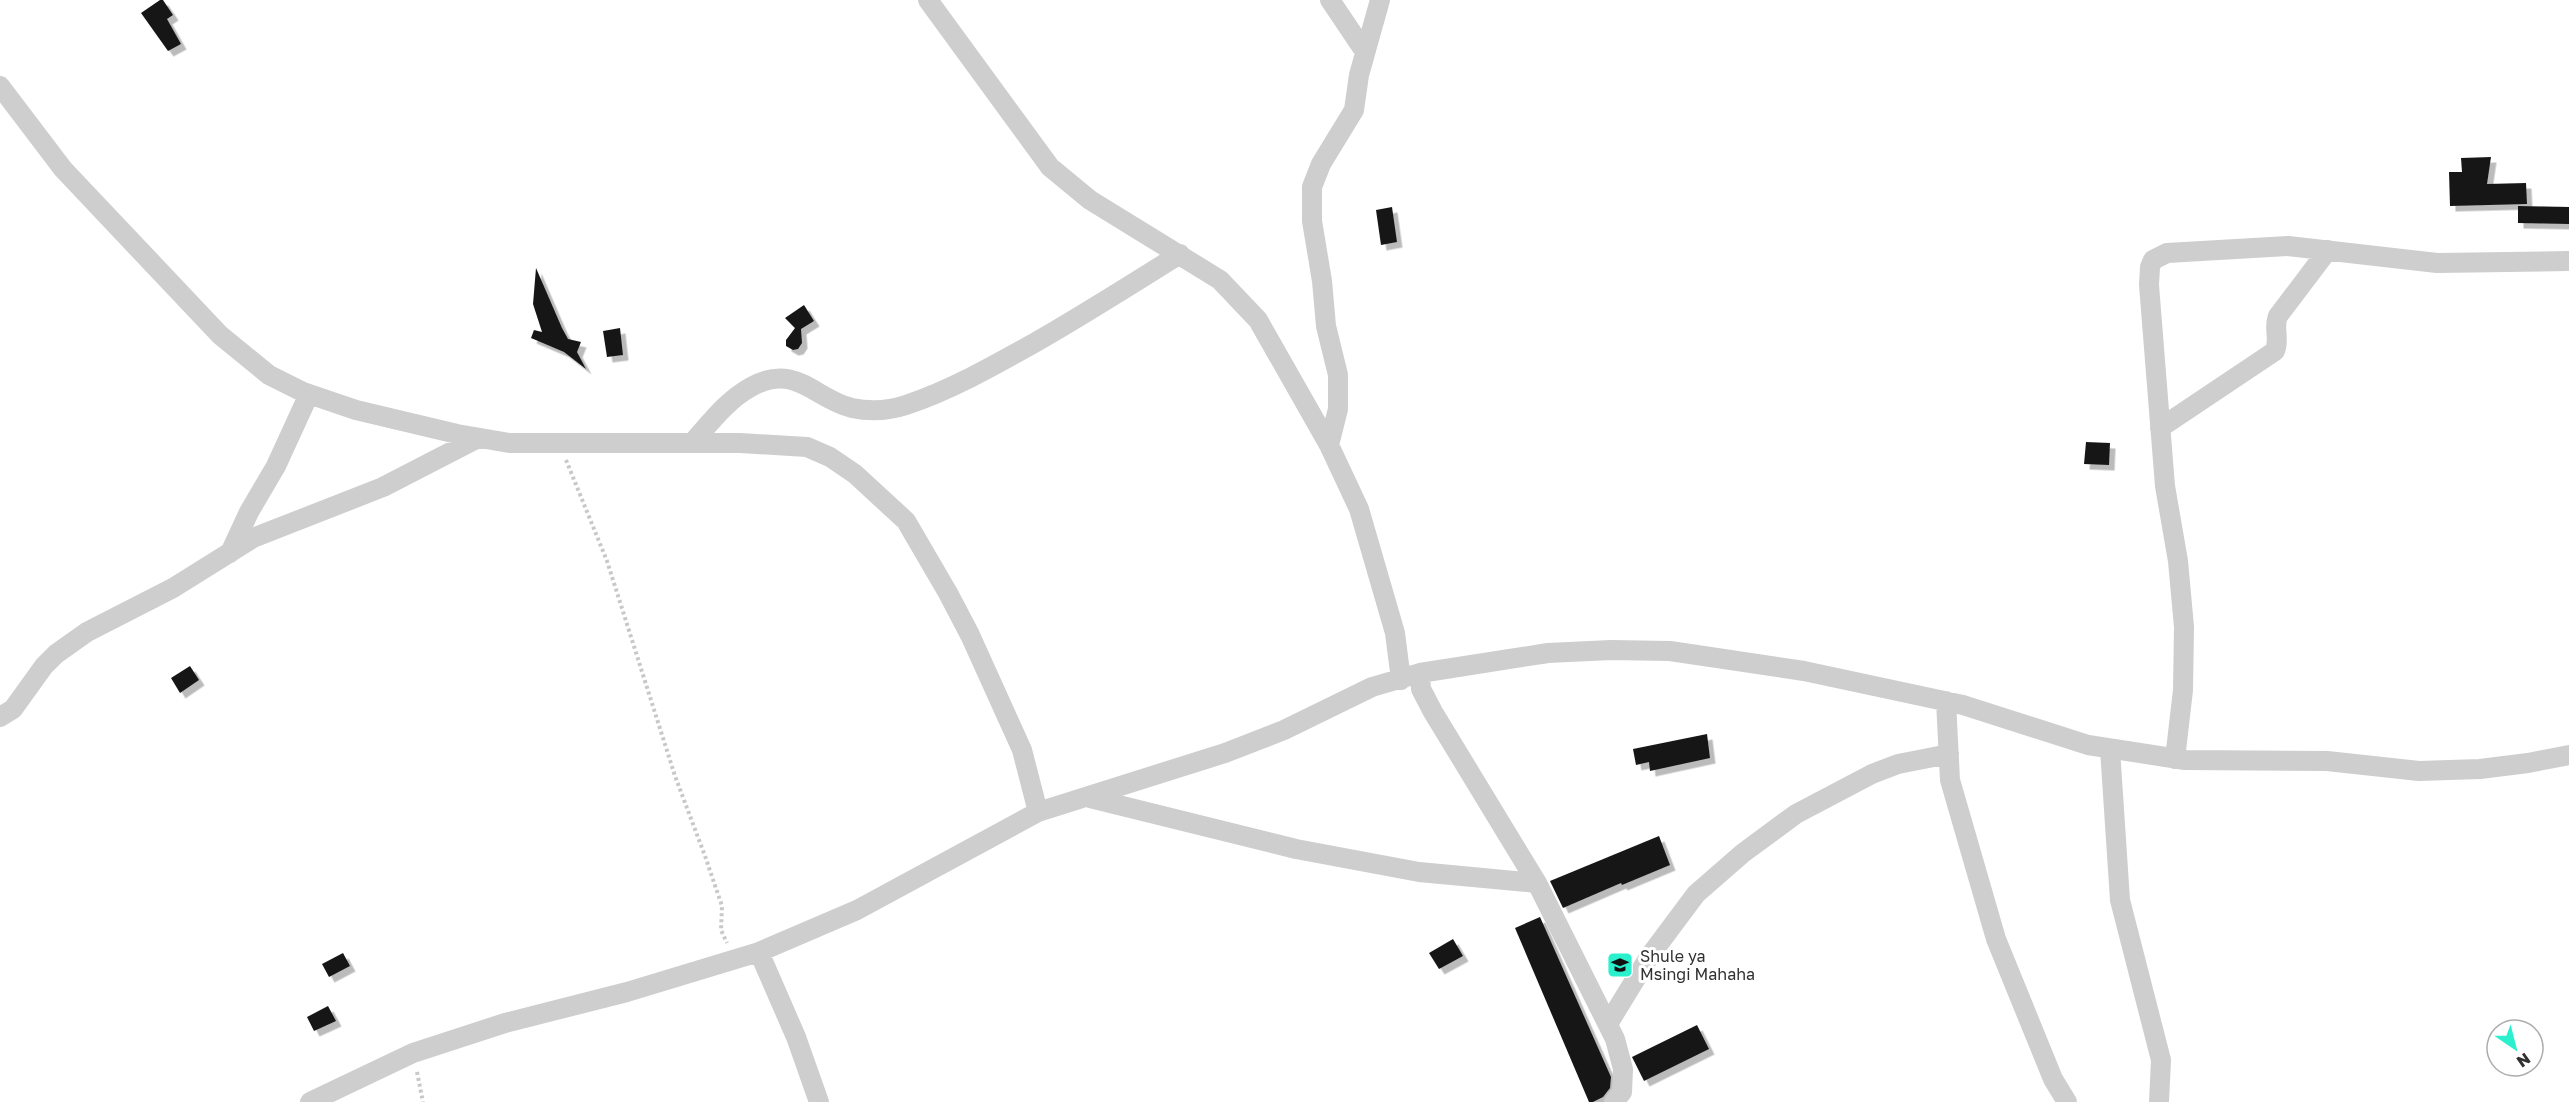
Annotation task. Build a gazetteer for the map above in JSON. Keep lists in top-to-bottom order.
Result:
{
  "places": {
    "school or university": ["Shule ya Msingi Mahaha"]
  },
  "north": "bottom right"
}
